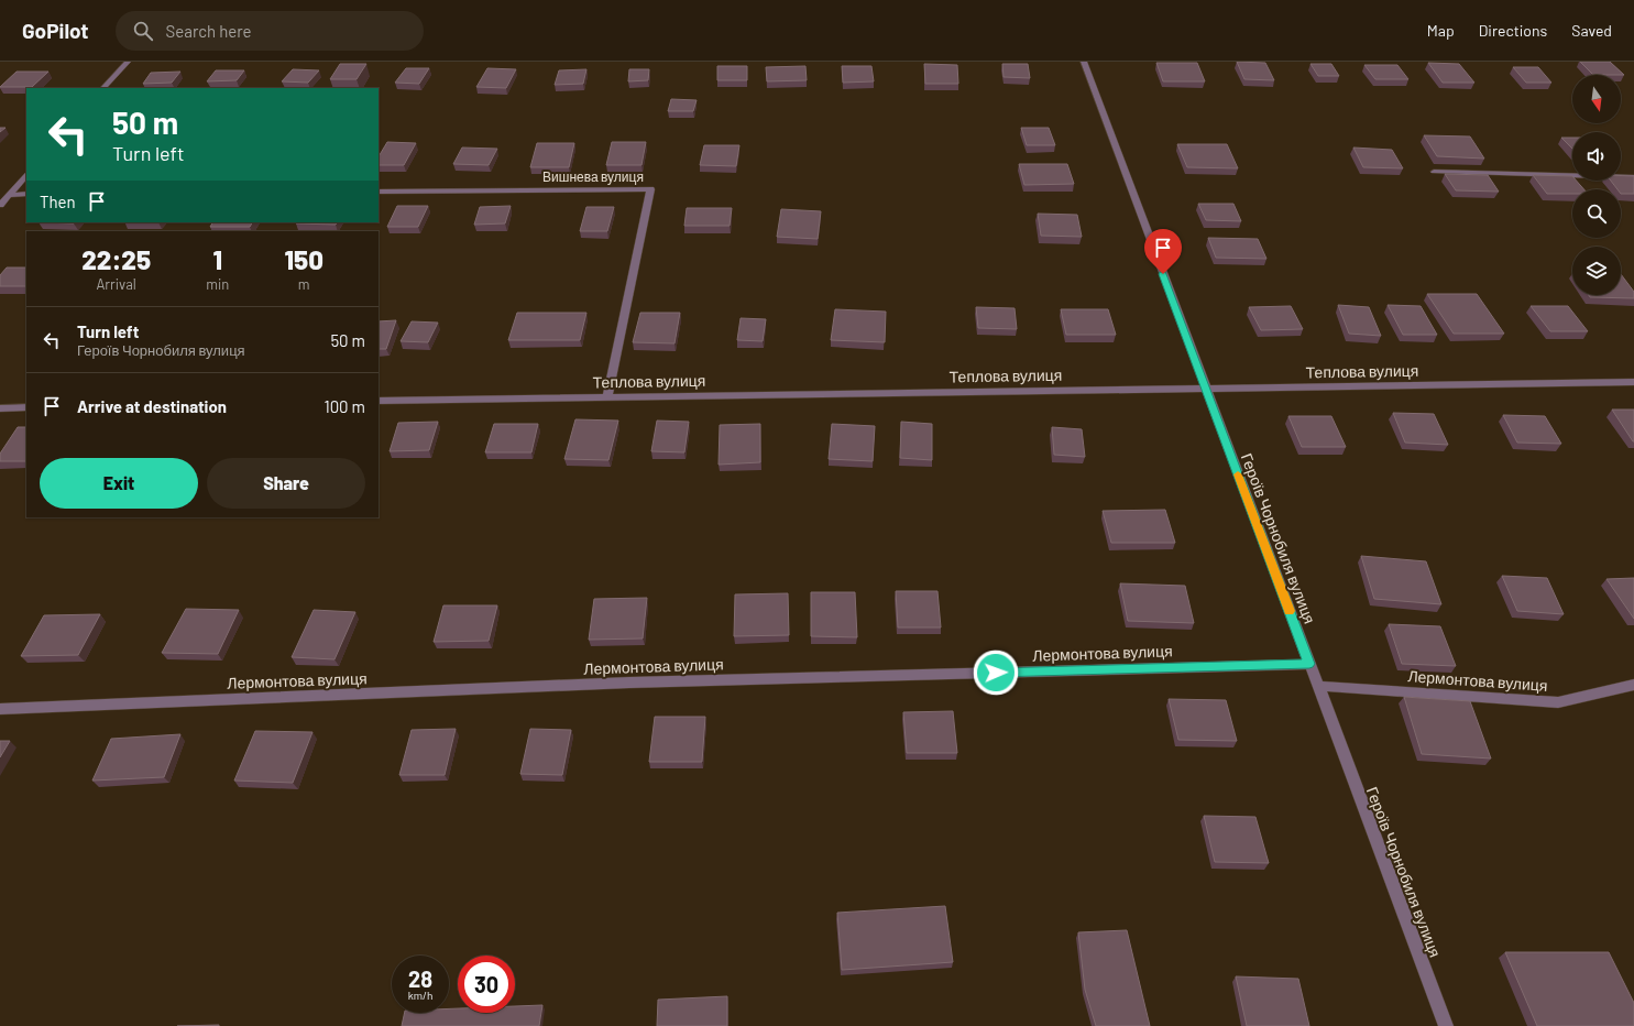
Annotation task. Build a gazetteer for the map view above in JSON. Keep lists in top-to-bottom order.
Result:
{
  "streets": {
    "street": [
      "Вишнева вулиця",
      "Теплова вулиця",
      "Героїв Чорнобиля вулиця",
      "Лермонтова вулиця"
    ]
  },
  "crossings": [
    ["Вишнева вулиця", "Теплова вулиця"],
    ["Теплова вулиця", "Героїв Чорнобиля вулиця"],
    ["Героїв Чорнобиля вулиця", "Лермонтова вулиця"]
  ],
  "north": "bottom",
  "page": {
    "header": "GoPilot",
    "search": "Search here",
    "nav": ["Map", "Directions", "Saved"],
    "turn": ["50 m", "Turn left"],
    "then": "Then",
    "eta": [
      "22:25",
      "Arrival",
      "1",
      "min",
      "150",
      "m"
    ],
    "list": [
      {
        "name": "Turn left",
        "note": "Героїв Чорнобиля вулиця",
        "value": "50 m"
      },
      {
        "name": "Arrive at destination",
        "value": "100 m"
      }
    ],
    "buttons": ["Exit", "Share"],
    "speed": "28 km/h",
    "limit": "30"
  }
}
